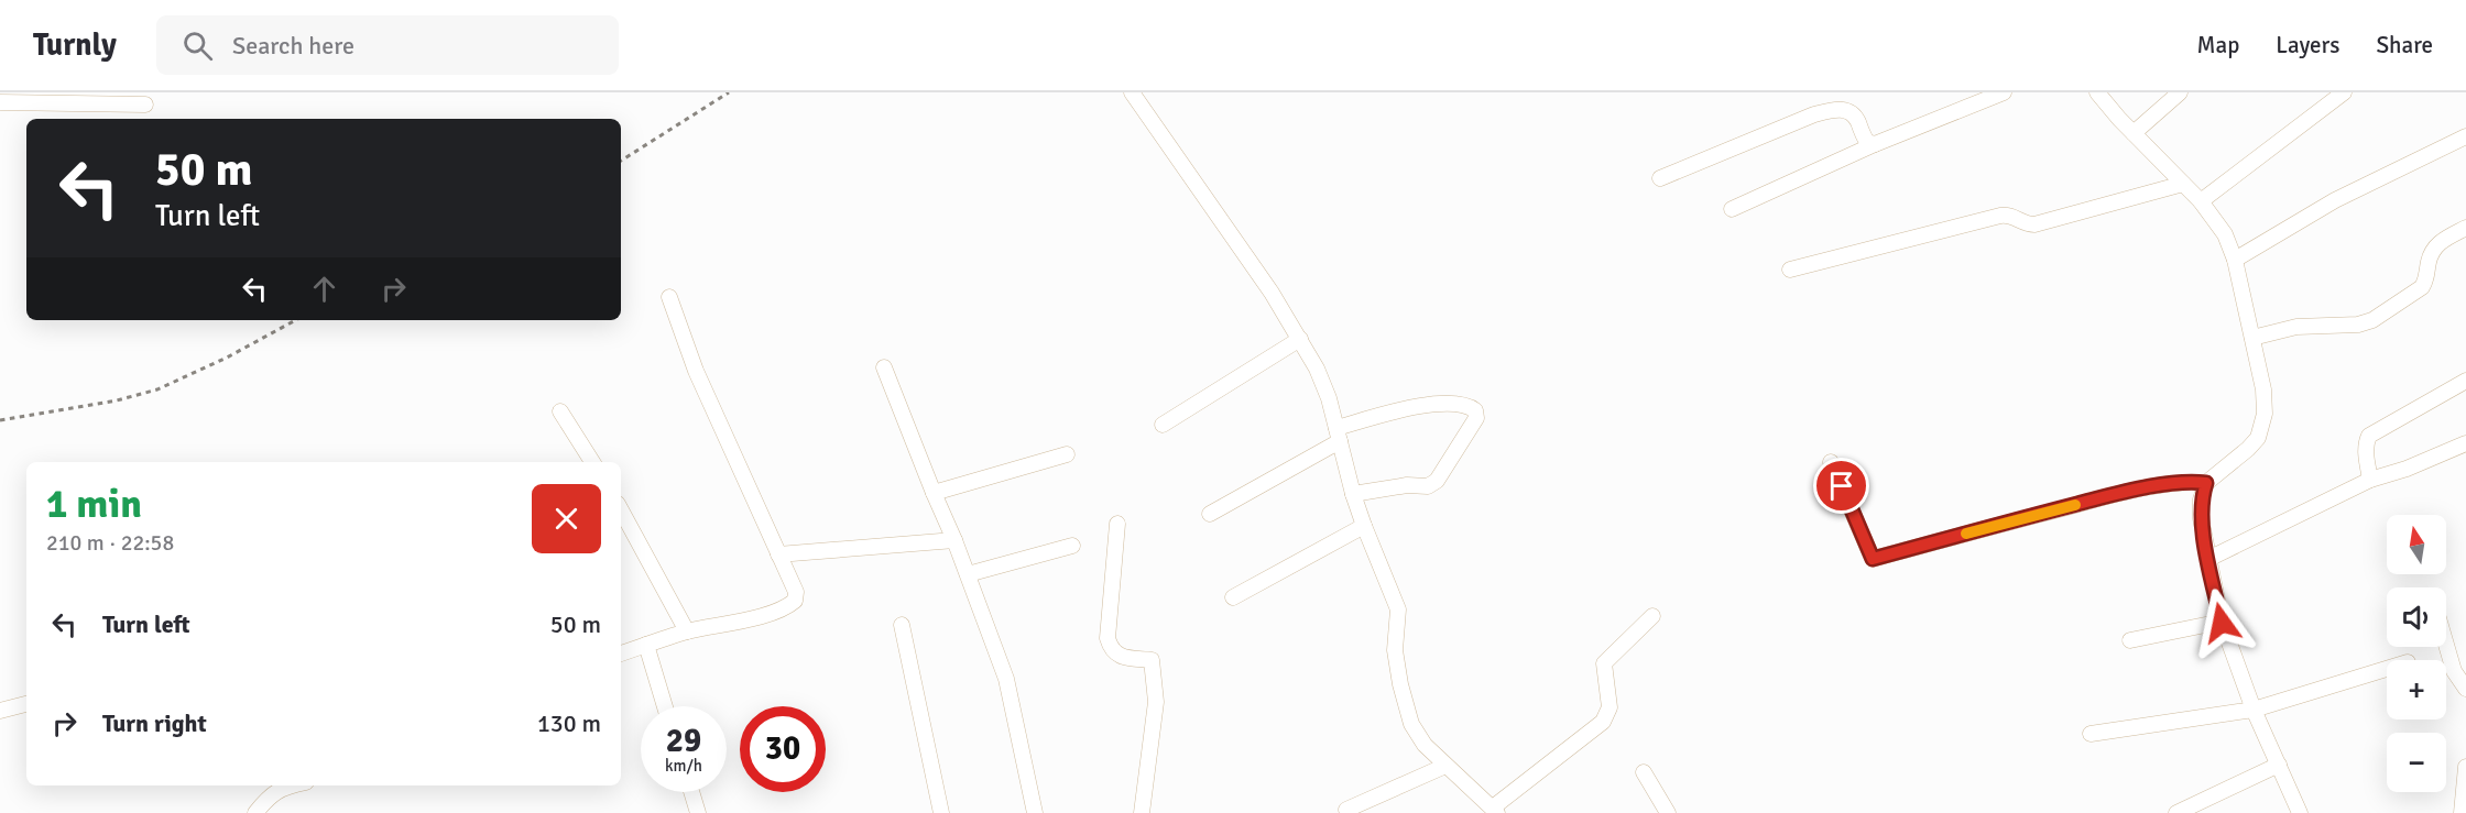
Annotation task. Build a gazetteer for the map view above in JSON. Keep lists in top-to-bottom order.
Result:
{
  "north": "top",
  "page": {
    "header": "Turnly",
    "search": "Search here",
    "nav": ["Map", "Layers", "Share"],
    "turn": ["50 m", "Turn left"],
    "heading": ["1 min", "210 m · 22:58"],
    "map_buttons": ["+", "−"],
    "list": [
      {
        "name": "Turn left",
        "value": "50 m"
      },
      {
        "name": "Turn right",
        "value": "130 m"
      }
    ],
    "speed": "29 km/h",
    "limit": "30"
  }
}
